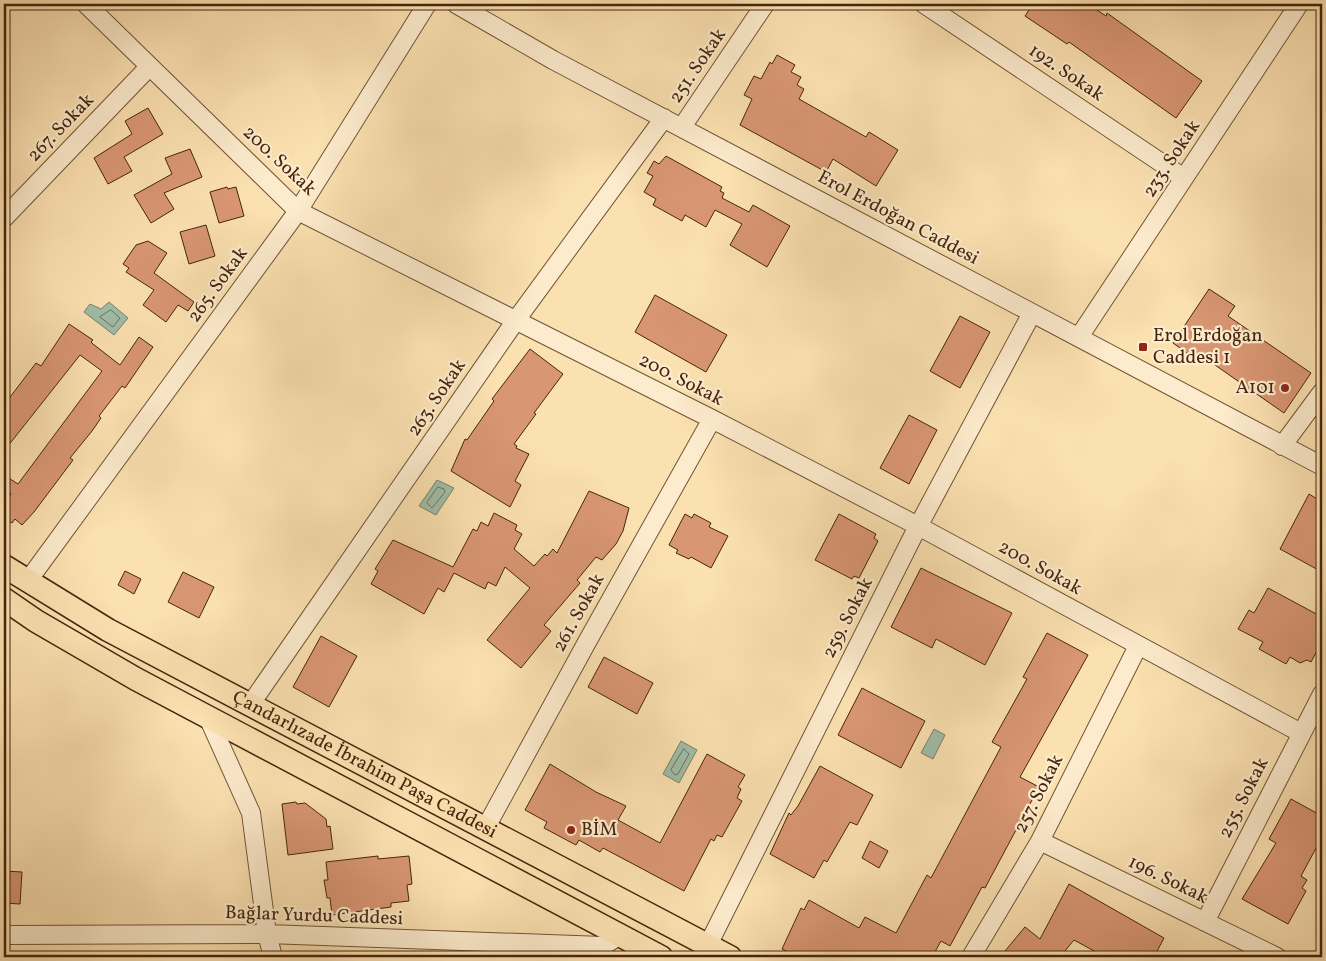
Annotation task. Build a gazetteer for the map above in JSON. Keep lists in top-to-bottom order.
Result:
{
  "streets": {
    "main road": ["Çandarlızade İbrahim Paşa Caddesi"],
    "street": [
      "251. Sokak",
      "192. Sokak",
      "267. Sokak",
      "233. Sokak",
      "200. Sokak",
      "Erol Erdoğan Caddesi",
      "265. Sokak",
      "263. Sokak",
      "261. Sokak",
      "259. Sokak",
      "257. Sokak",
      "255. Sokak",
      "196. Sokak",
      "Bağlar Yurdu Caddesi"
    ]
  },
  "crossings": [
    ["251. Sokak", "Erol Erdoğan Caddesi"],
    ["192. Sokak", "233. Sokak"],
    ["267. Sokak", "200. Sokak"],
    ["233. Sokak", "Erol Erdoğan Caddesi"],
    ["200. Sokak", "265. Sokak"],
    ["200. Sokak", "263. Sokak"],
    ["200. Sokak", "261. Sokak"],
    ["200. Sokak", "259. Sokak"],
    ["200. Sokak", "257. Sokak"],
    ["200. Sokak", "255. Sokak"],
    ["Erol Erdoğan Caddesi", "263. Sokak"],
    ["Erol Erdoğan Caddesi", "259. Sokak"],
    ["265. Sokak", "Çandarlızade İbrahim Paşa Caddesi"],
    ["263. Sokak", "Çandarlızade İbrahim Paşa Caddesi"],
    ["261. Sokak", "Çandarlızade İbrahim Paşa Caddesi"],
    ["259. Sokak", "Çandarlızade İbrahim Paşa Caddesi"],
    ["Çandarlızade İbrahim Paşa Caddesi", "Bağlar Yurdu Caddesi"],
    ["257. Sokak", "196. Sokak"],
    ["255. Sokak", "196. Sokak"]
  ],
  "places": {
    "transit": ["Erol Erdoğan Caddesi 1"],
    "other": ["A101", "BİM"]
  }
}
